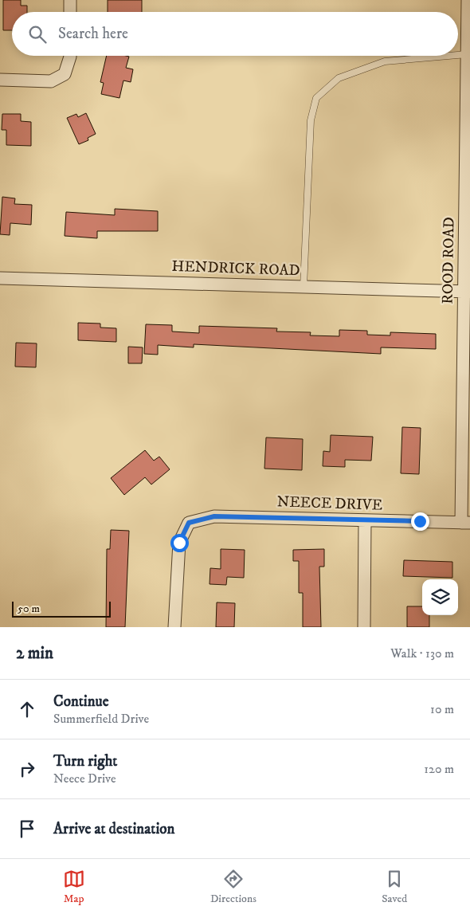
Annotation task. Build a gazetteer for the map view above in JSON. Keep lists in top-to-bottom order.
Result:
{
  "streets": {
    "street": ["ROOD ROAD", "HENDRICK ROAD", "NEECE DRIVE"]
  },
  "crossings": [
    ["ROOD ROAD", "HENDRICK ROAD"],
    ["ROOD ROAD", "NEECE DRIVE"]
  ],
  "scale_bar": "50 m",
  "page": {
    "search": "Search here",
    "scale": "50 m",
    "heading": ["2 min", "Walk · 130 m"],
    "list": [
      ["Continue", "Summerfield Drive", "10 m"],
      ["Turn right", "Neece Drive", "120 m"],
      "Arrive at destination"
    ],
    "nav": ["Map", "Directions", "Saved"]
  }
}
